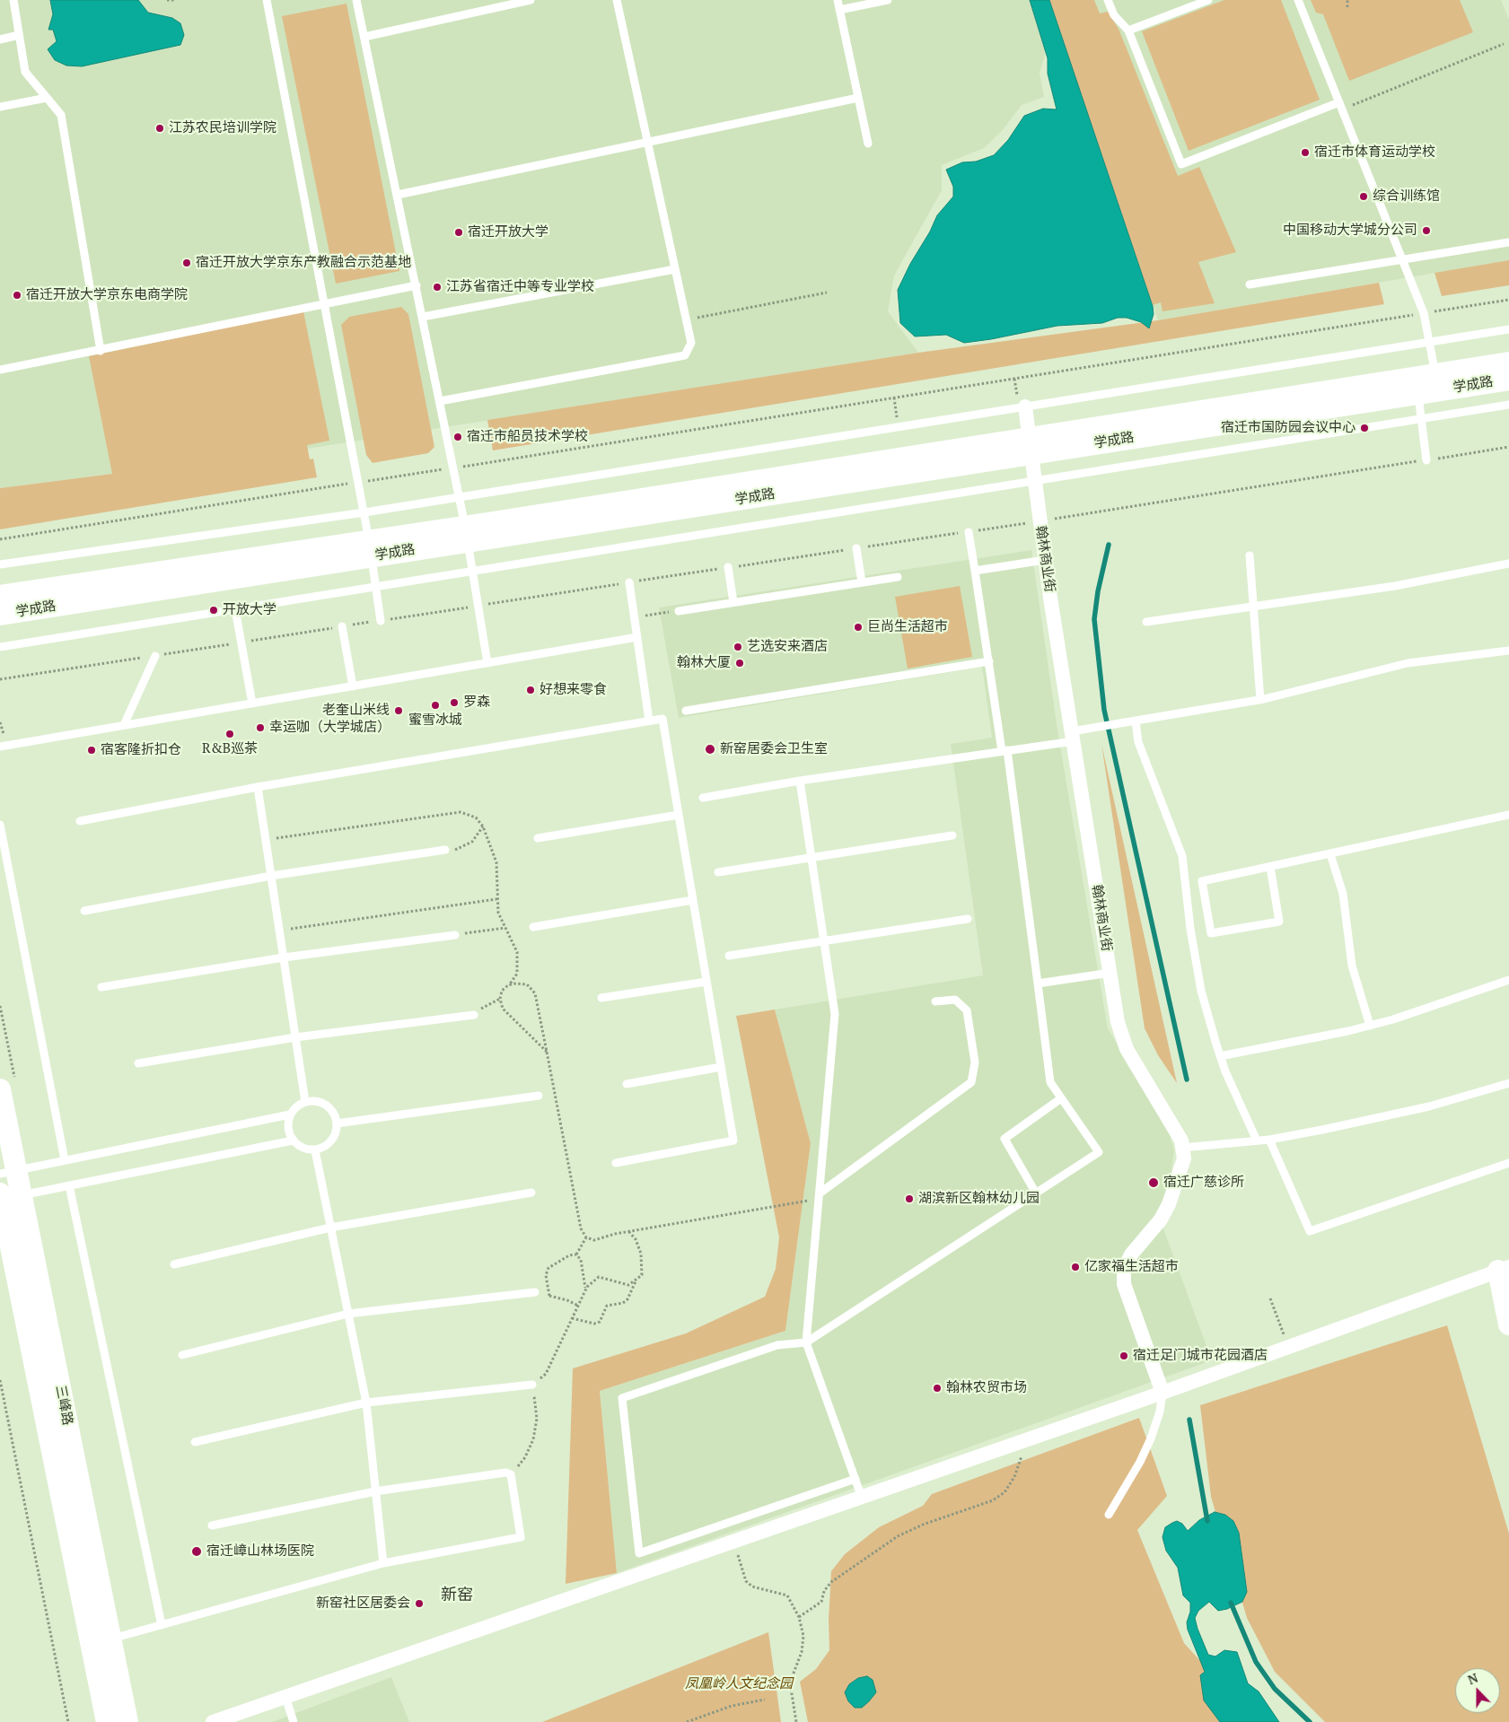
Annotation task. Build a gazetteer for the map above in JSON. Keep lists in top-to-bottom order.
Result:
{
  "streets": {
    "main road": ["学成路", "三峰路"],
    "street": ["翰林商业街"]
  },
  "crossings": [
    ["学成路", "翰林商业街"]
  ],
  "districts": ["新窑"],
  "parks": ["凤凰岭人文纪念园"],
  "places": [
    "江苏农民培训学院",
    "宿迁市体育运动学校",
    "综合训练馆",
    "中国移动大学城分公司",
    "宿迁开放大学",
    "宿迁开放大学京东产教融合示范基地",
    "江苏省宿迁中等专业学校",
    "宿迁开放大学京东电商学院",
    "宿迁市国防园会议中心",
    "宿迁市船员技术学校",
    "开放大学",
    "巨尚生活超市",
    "艺选安来酒店",
    "翰林大厦",
    "好想来零食",
    "罗森",
    "蜜雪冰城",
    "老奎山米线",
    "幸运咖（大学城店）",
    "R&B巡茶",
    "新窑居委会卫生室",
    "宿客隆折扣仓",
    "宿迁广慈诊所",
    "湖滨新区翰林幼儿园",
    "亿家福生活超市",
    "宿迁足门城市花园酒店",
    "翰林农贸市场",
    "宿迁嶂山林场医院",
    "新窑社区居委会"
  ],
  "north": "top"
}
